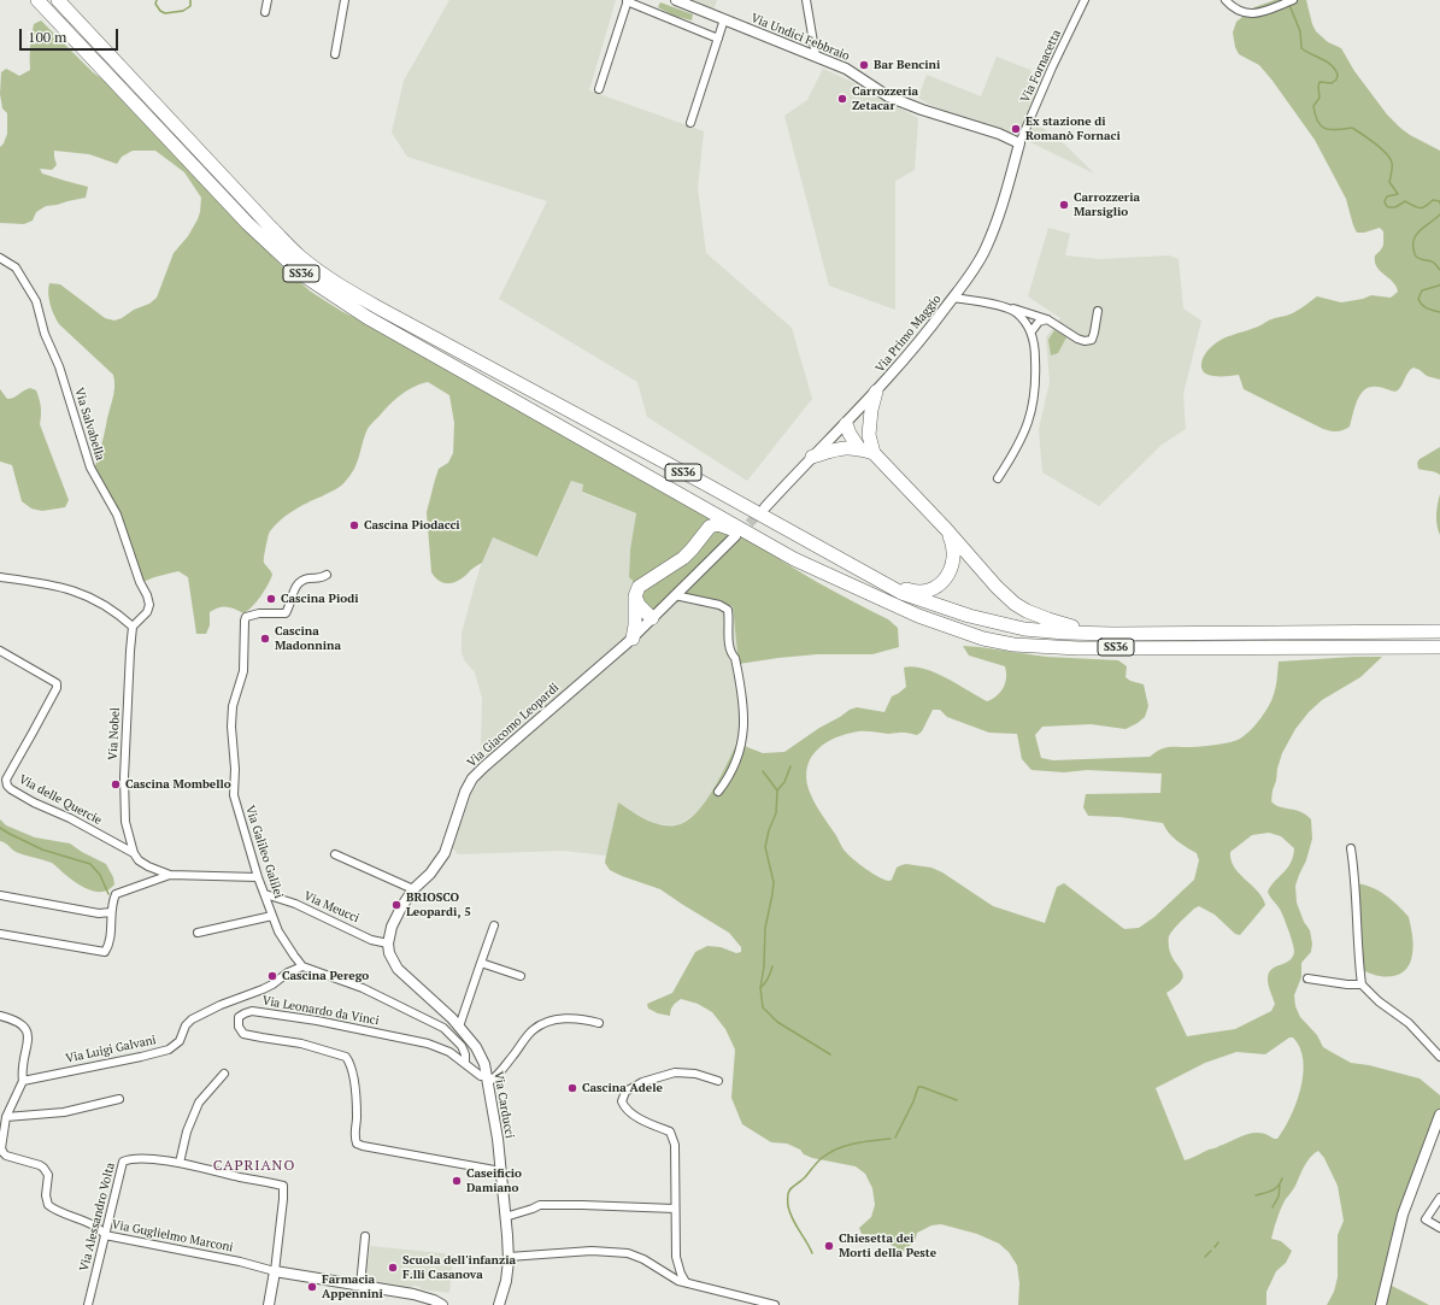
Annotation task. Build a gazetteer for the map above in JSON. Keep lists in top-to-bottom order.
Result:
{
  "streets": {
    "highway": ["SS36"],
    "street": [
      "Via Undici Febbraio",
      "Via Fornacetta",
      "Via Primo Maggio",
      "Via Salvabella",
      "Via Giacomo Leopardi",
      "Via Nobel",
      "Via delle Quercie",
      "Via Galileo Galilei",
      "Via Meucci",
      "Via Leonardo da Vinci",
      "Via Luigi Galvani",
      "Via Carducci",
      "Via Alessandro Volta",
      "Via Guglielmo Marconi"
    ]
  },
  "crossings": [
    ["Via Undici Febbraio", "Via Fornacetta"],
    ["Via Undici Febbraio", "Via Primo Maggio"],
    ["Via Fornacetta", "Via Primo Maggio"],
    ["Via Salvabella", "Via Nobel"],
    ["Via Giacomo Leopardi", "Via Meucci"],
    ["Via Giacomo Leopardi", "Via Carducci"],
    ["Via Nobel", "Via delle Quercie"],
    ["Via Galileo Galilei", "Via Meucci"],
    ["Via Galileo Galilei", "Via Luigi Galvani"],
    ["Via Meucci", "Via Carducci"],
    ["Via Leonardo da Vinci", "Via Carducci"],
    ["Via Alessandro Volta", "Via Guglielmo Marconi"]
  ],
  "districts": ["CAPRIANO"],
  "places": [
    "Bar Bencini",
    "Carrozzeria Zetacar",
    "Ex stazione di Romanò Fornaci",
    "Carrozzeria Marsiglio",
    "Cascina Piodacci",
    "Cascina Piodi",
    "Cascina Madonnina",
    "Cascina Mombello",
    "BRIOSCO Leopardi, 5",
    "Cascina Perego",
    "Cascina Adele",
    "Caseificio Damiano",
    "Chiesetta dei Morti della Peste",
    "Scuola dell'infanzia F.lli Casanova",
    "Farmacia Appennini"
  ],
  "scale_bar": "100 m"
}
